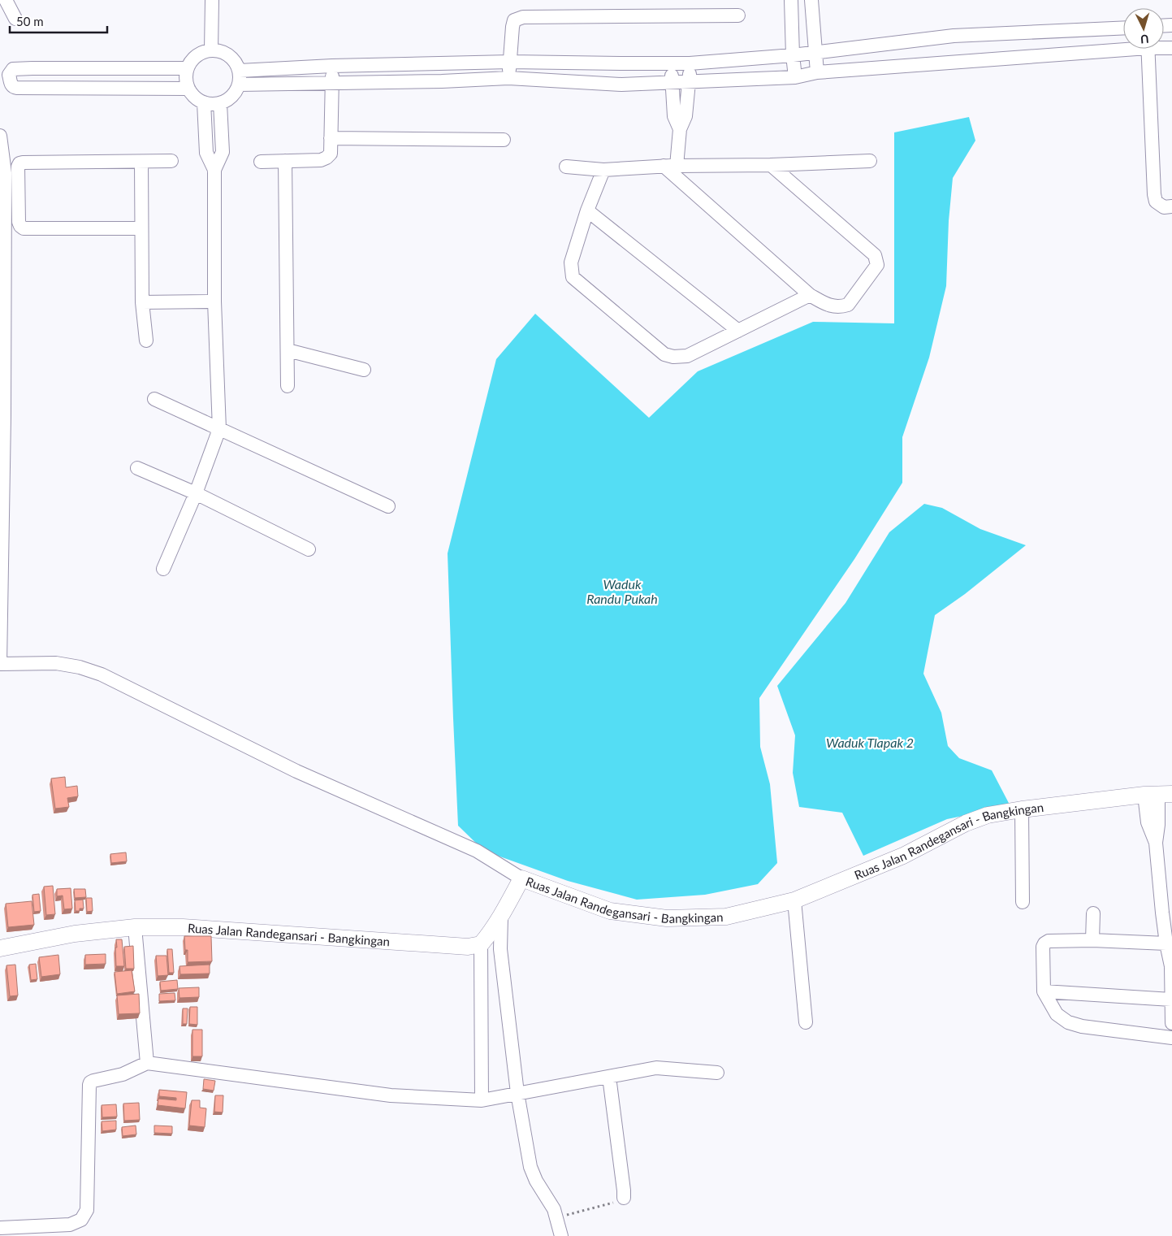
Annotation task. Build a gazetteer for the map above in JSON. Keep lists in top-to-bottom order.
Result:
{
  "streets": {
    "main road": ["Ruas Jalan Randegansari - Bangkingan"]
  },
  "water": ["Waduk Randu Pukah", "Waduk Tlapak 2"],
  "scale_bar": "50 m",
  "north": "bottom"
}
